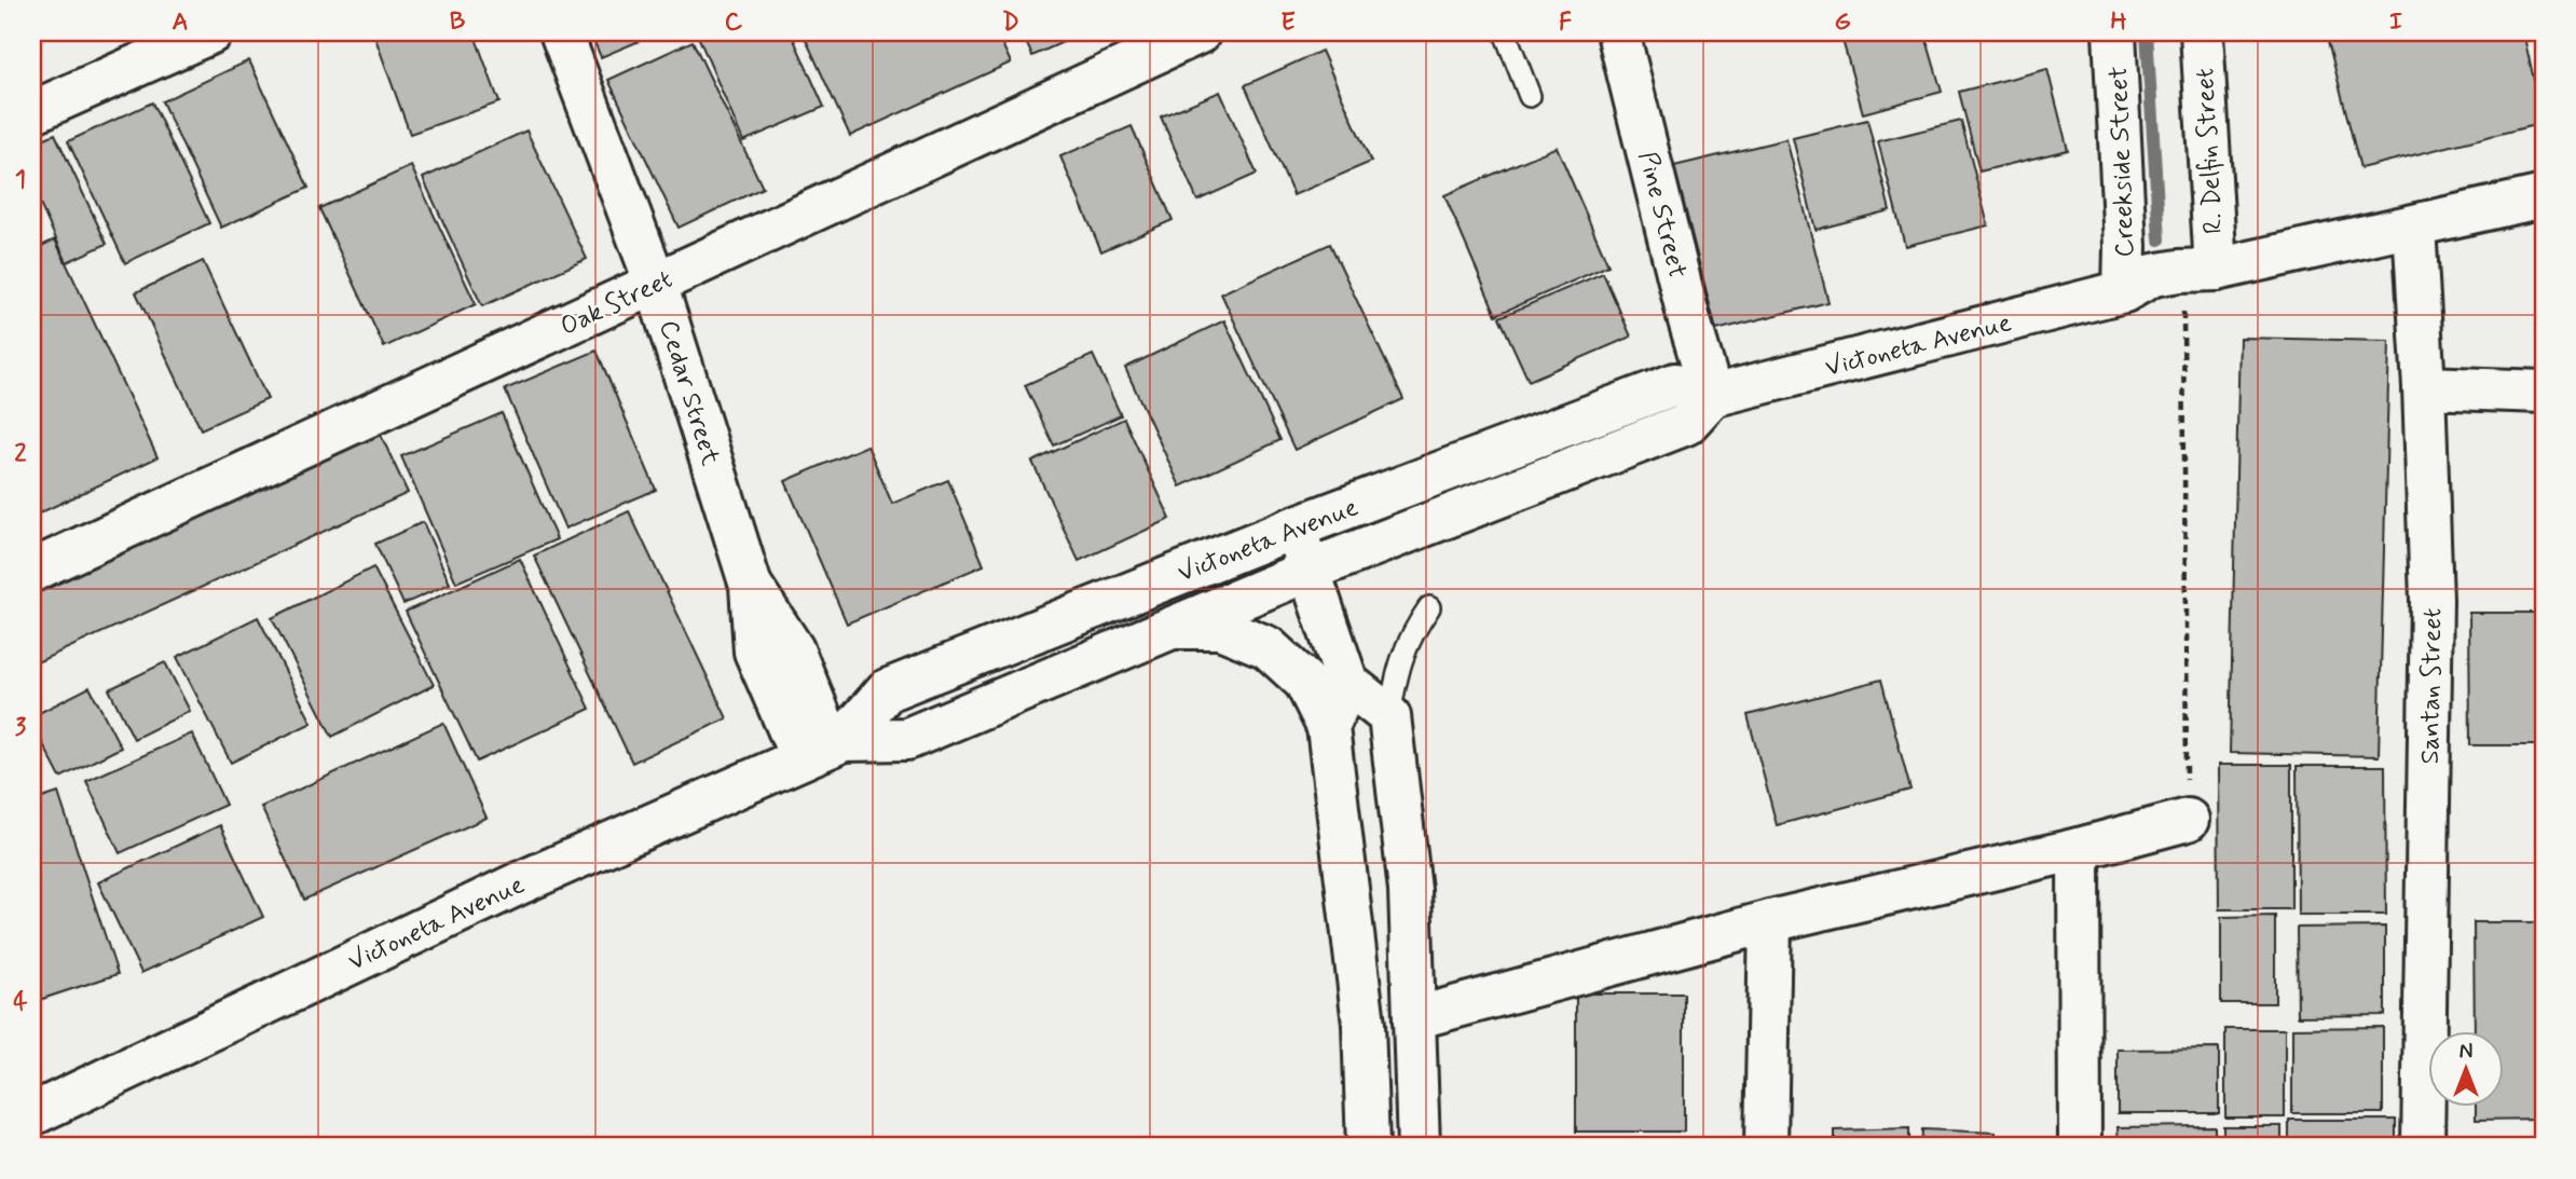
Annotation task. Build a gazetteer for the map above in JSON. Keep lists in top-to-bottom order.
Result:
{
  "streets": {
    "street": [
      "R. Delfin Street",
      "Creekside Street",
      "Pine Street",
      "Oak Street",
      "Victoneta Avenue",
      "Cedar Street",
      "Santan Street"
    ]
  },
  "crossings": [
    ["R. Delfin Street", "Victoneta Avenue"],
    ["Creekside Street", "Victoneta Avenue"],
    ["Pine Street", "Victoneta Avenue"],
    ["Oak Street", "Cedar Street"],
    ["Victoneta Avenue", "Cedar Street"],
    ["Victoneta Avenue", "Santan Street"]
  ],
  "north": "top",
  "grid": {
    "columns": [
      "A",
      "B",
      "C",
      "D",
      "E",
      "F",
      "G",
      "H",
      "I"
    ],
    "rows": [
      "1",
      "2",
      "3",
      "4"
    ]
  }
}
